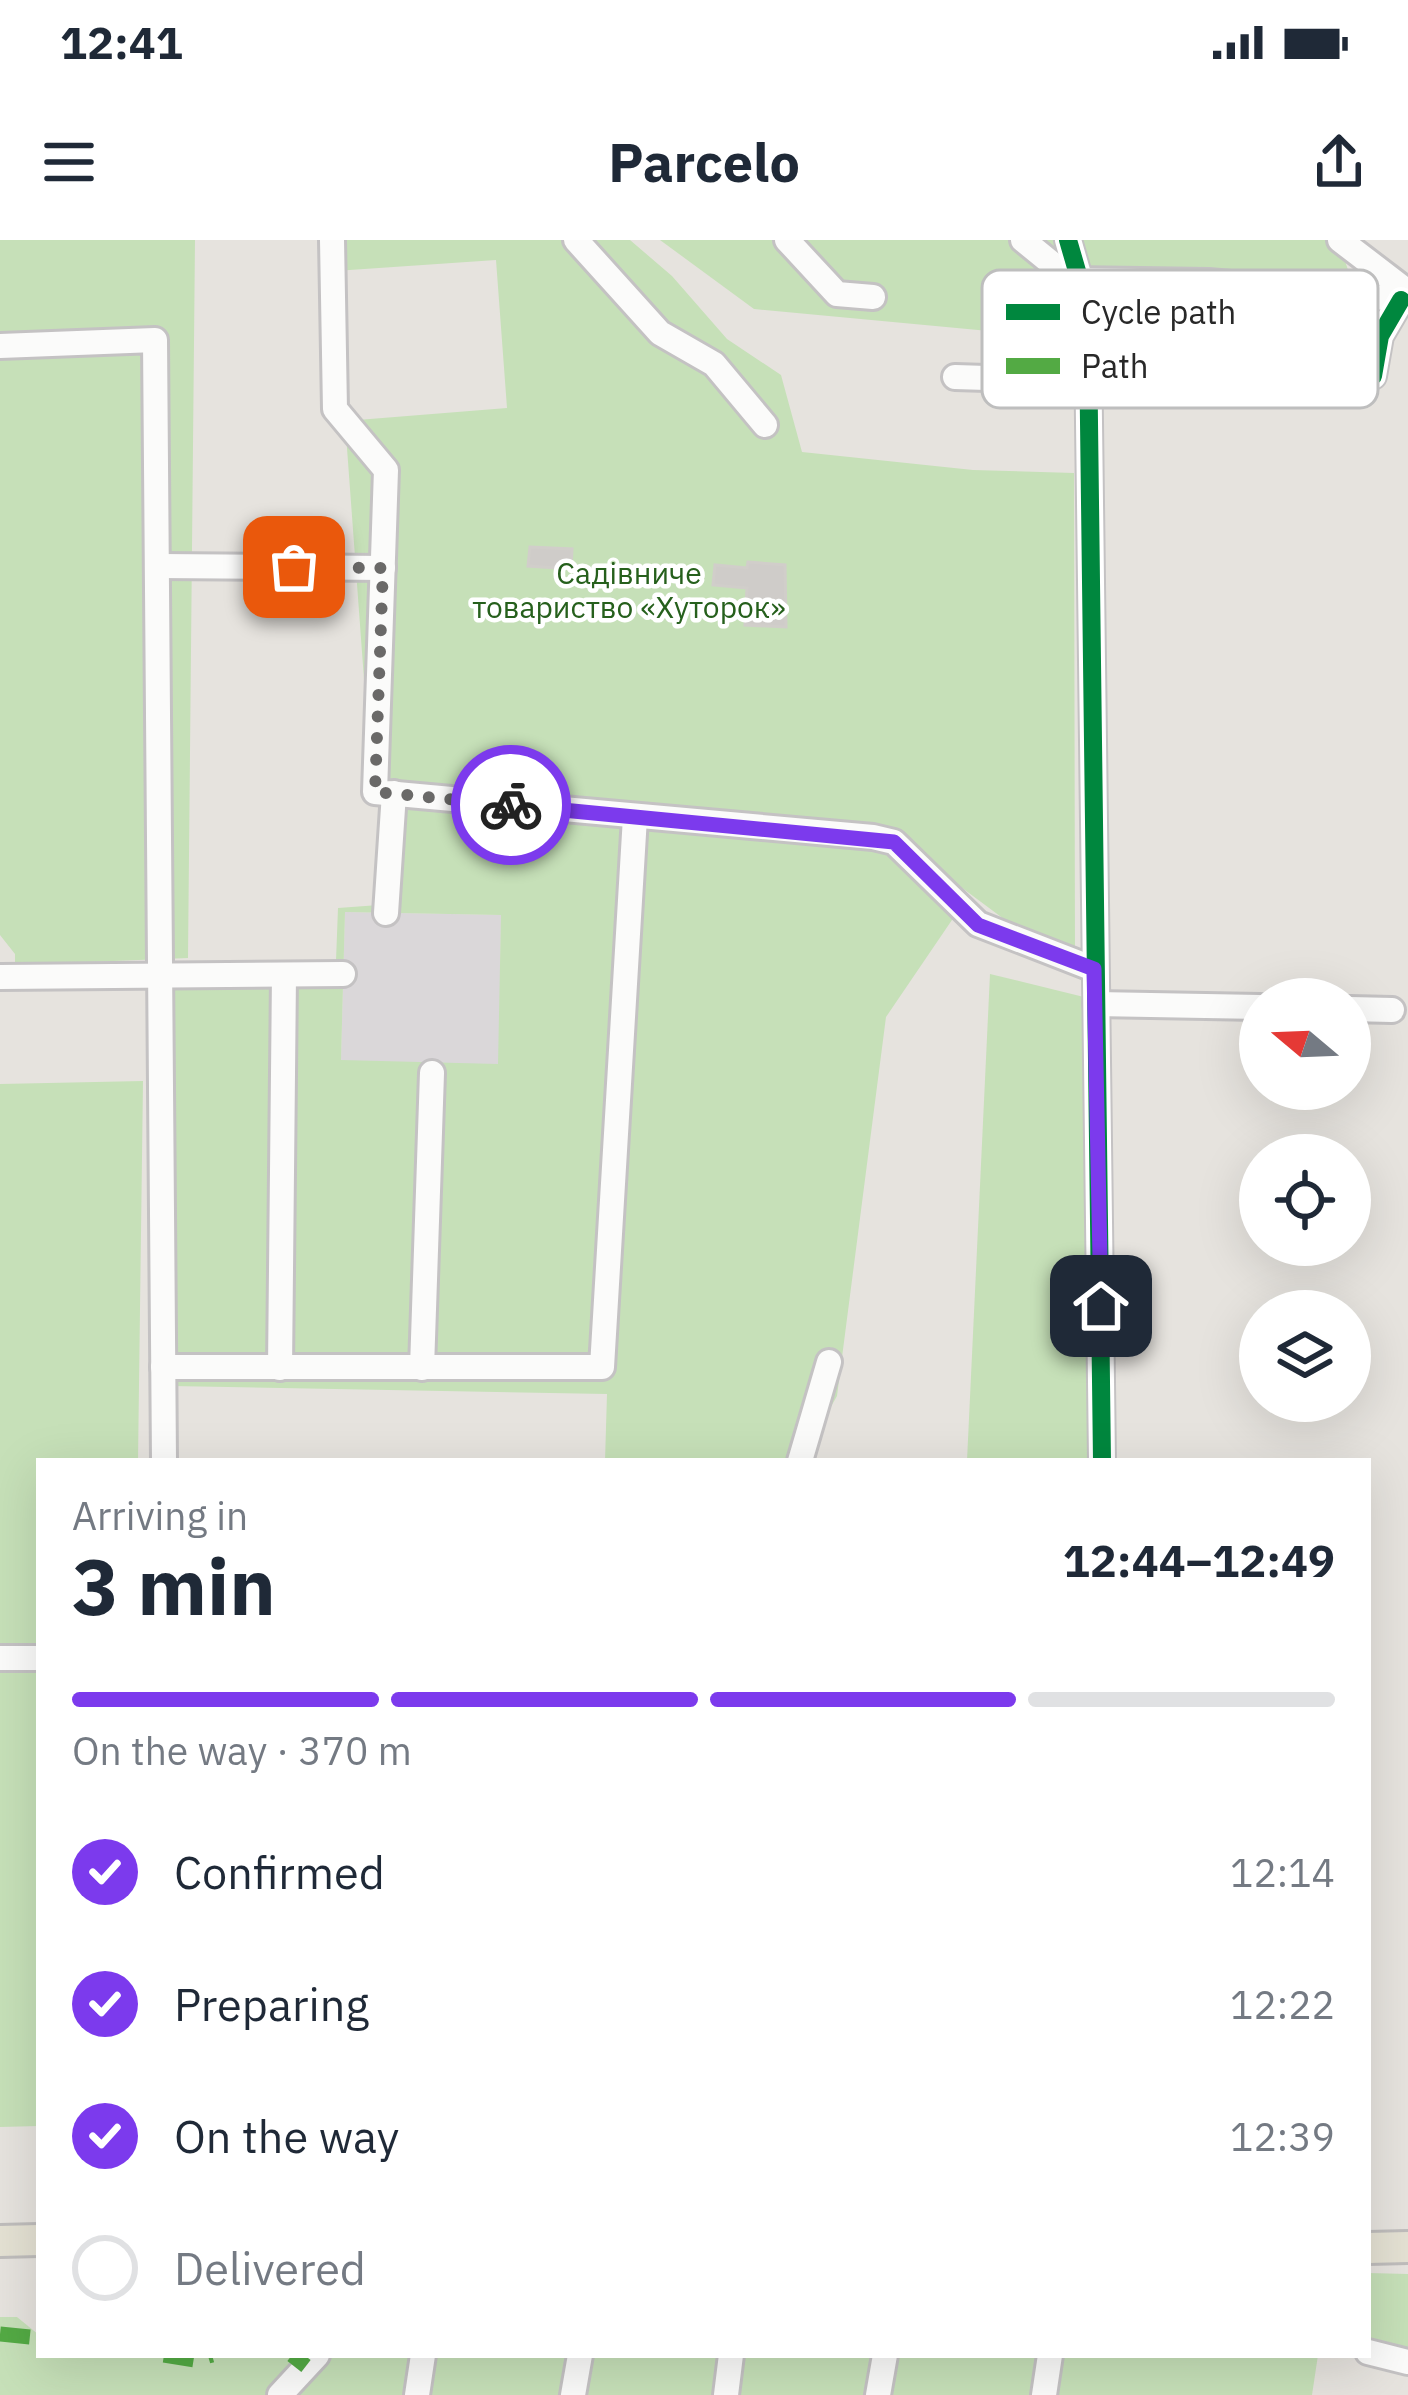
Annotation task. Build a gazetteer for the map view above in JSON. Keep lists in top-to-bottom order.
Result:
{
  "parks": ["Садівниче товариство «Хуторок»"],
  "legend": ["Cycle path", "Path"],
  "north": "left",
  "page": {
    "status": "12:41",
    "header": "Parcelo",
    "heading": ["3 min", "Arriving in", "12:44–12:49"],
    "bar": "On the way · 370 m",
    "list": [
      ["Confirmed", "12:14"],
      ["Preparing", "12:22"],
      ["On the way", "12:39"],
      "Delivered"
    ]
  }
}
